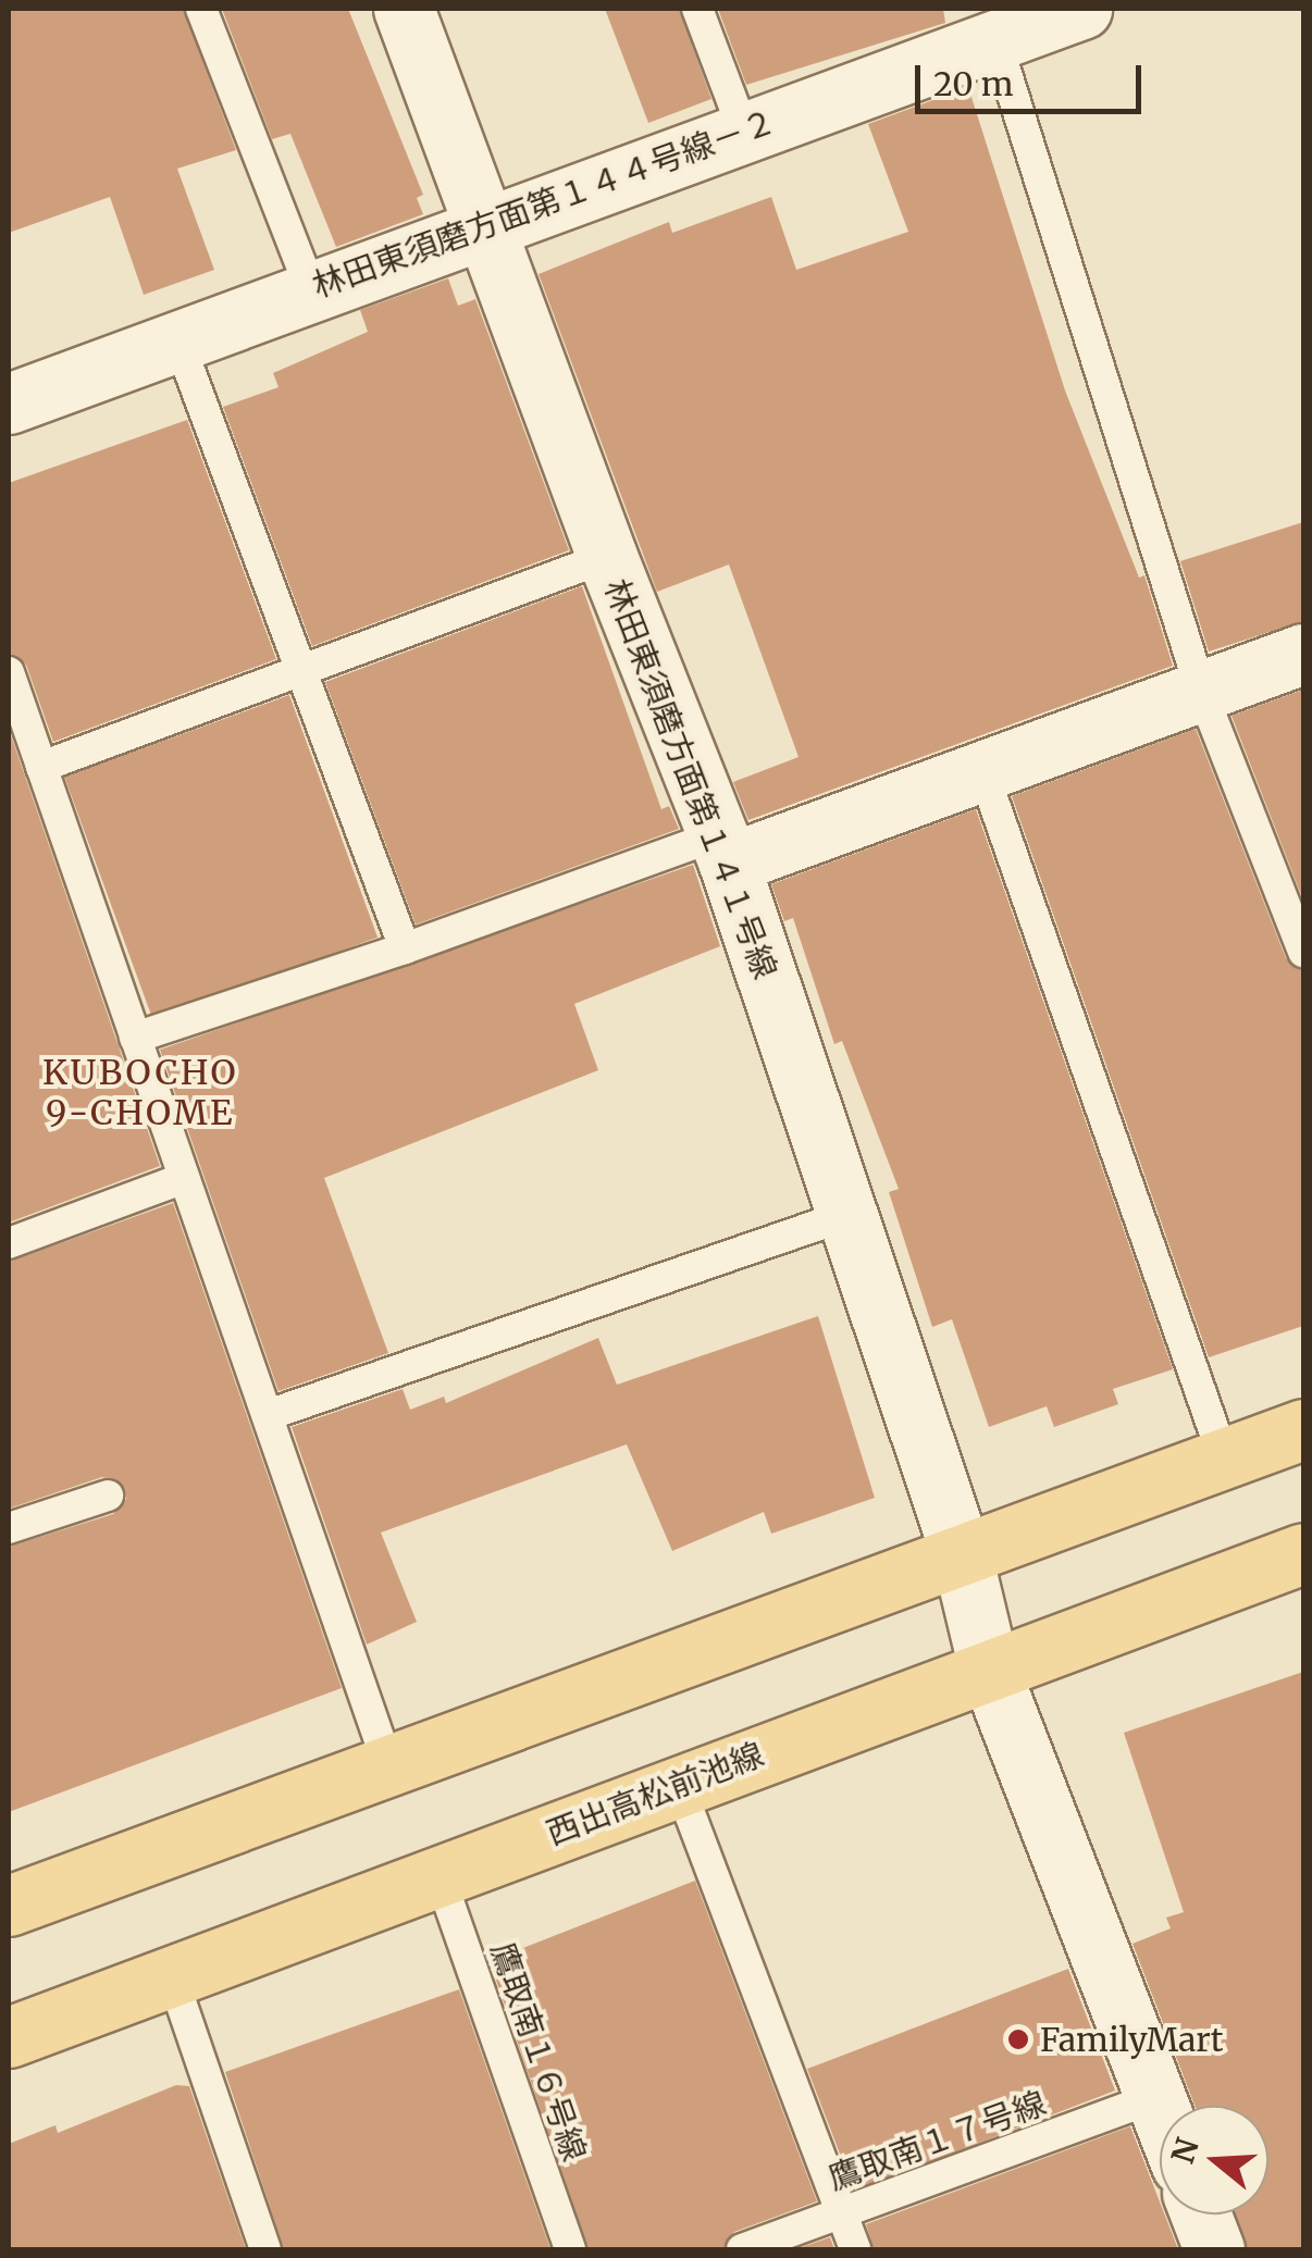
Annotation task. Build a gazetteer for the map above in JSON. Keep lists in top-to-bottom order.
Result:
{
  "streets": {
    "main road": ["西出高松前池線"],
    "street": ["林田東須磨方面第１４４号線－２", "林田東須磨方面第１４１号線"],
    "lane": ["鷹取南１６号線", "鷹取南１７号線"]
  },
  "crossings": [
    ["林田東須磨方面第１４４号線－２", "林田東須磨方面第１４１号線"],
    ["林田東須磨方面第１４１号線", "西出高松前池線"],
    ["林田東須磨方面第１４１号線", "鷹取南１７号線"],
    ["西出高松前池線", "鷹取南１６号線"]
  ],
  "districts": ["KUBOCHO 9-CHOME"],
  "places": ["FamilyMart"],
  "scale_bar": "20 m",
  "north": "left"
}
